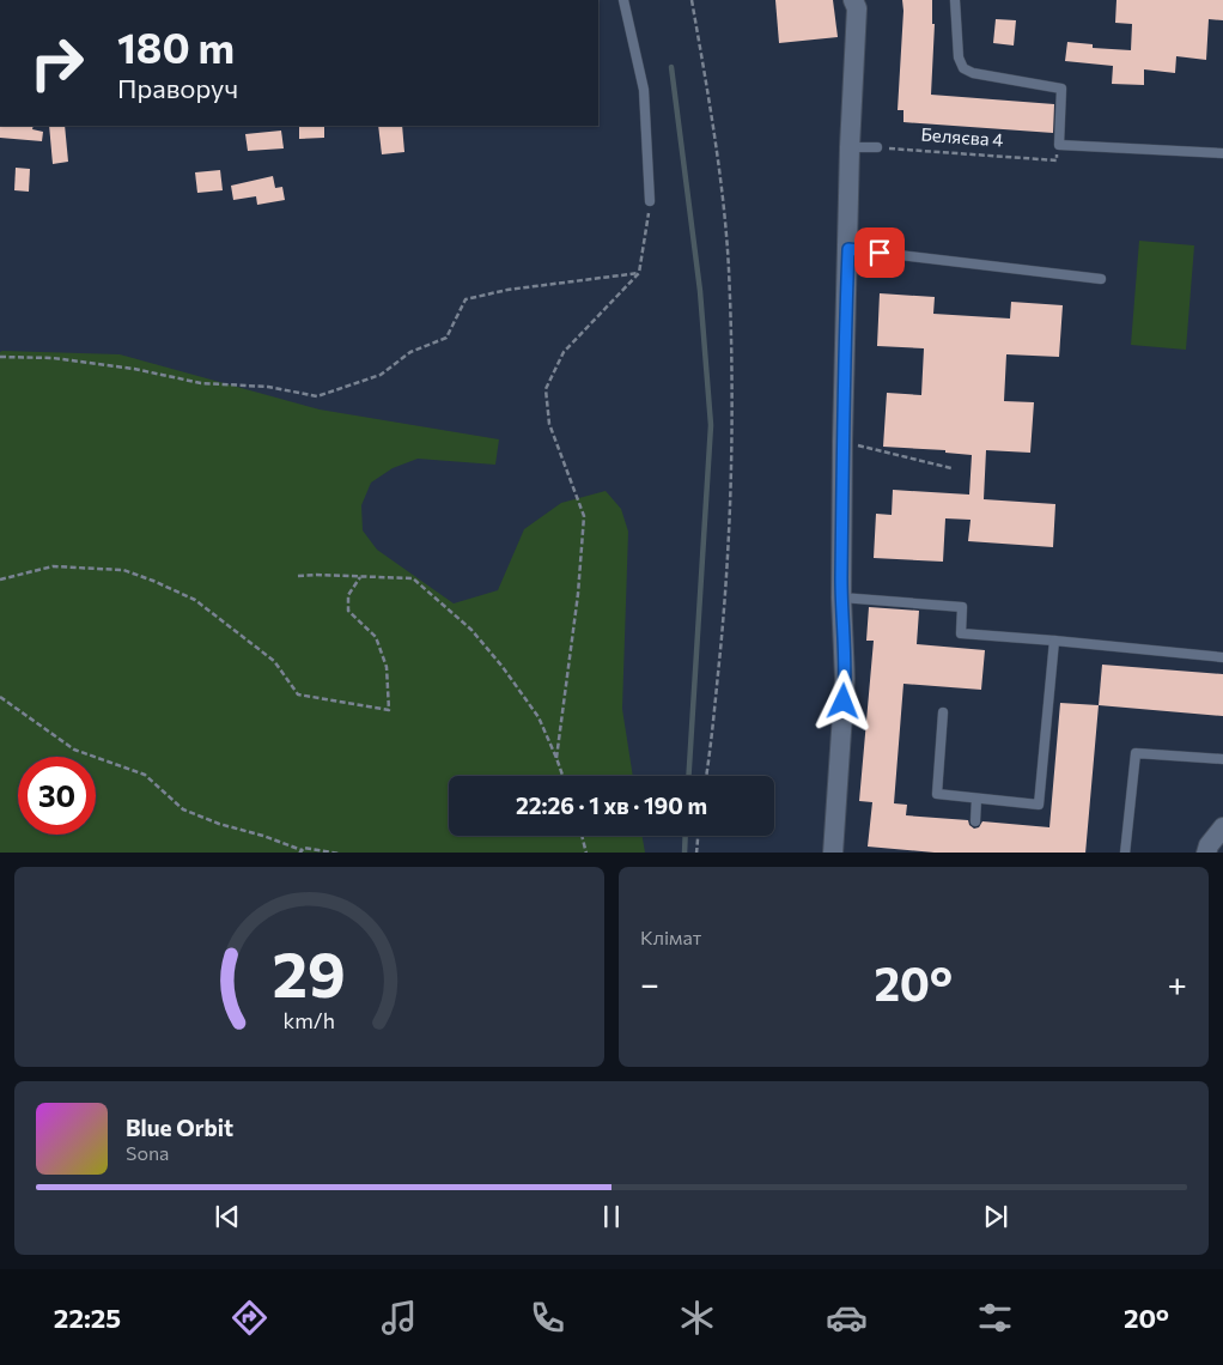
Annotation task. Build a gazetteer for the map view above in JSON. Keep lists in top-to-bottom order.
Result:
{
  "streets": {
    "path": ["Беляєва 4"]
  },
  "page": {
    "turn": ["180 m", "Праворуч"],
    "limit": "30",
    "trip": "22:26 · 1 хв · 190 m",
    "tile": "Клімат",
    "heat": ["−", "20°", "+"],
    "song": ["Blue Orbit", "Sona"],
    "tabs": ["22:25", "20°"],
    "gauge": ["29", "km/h"]
  }
}
